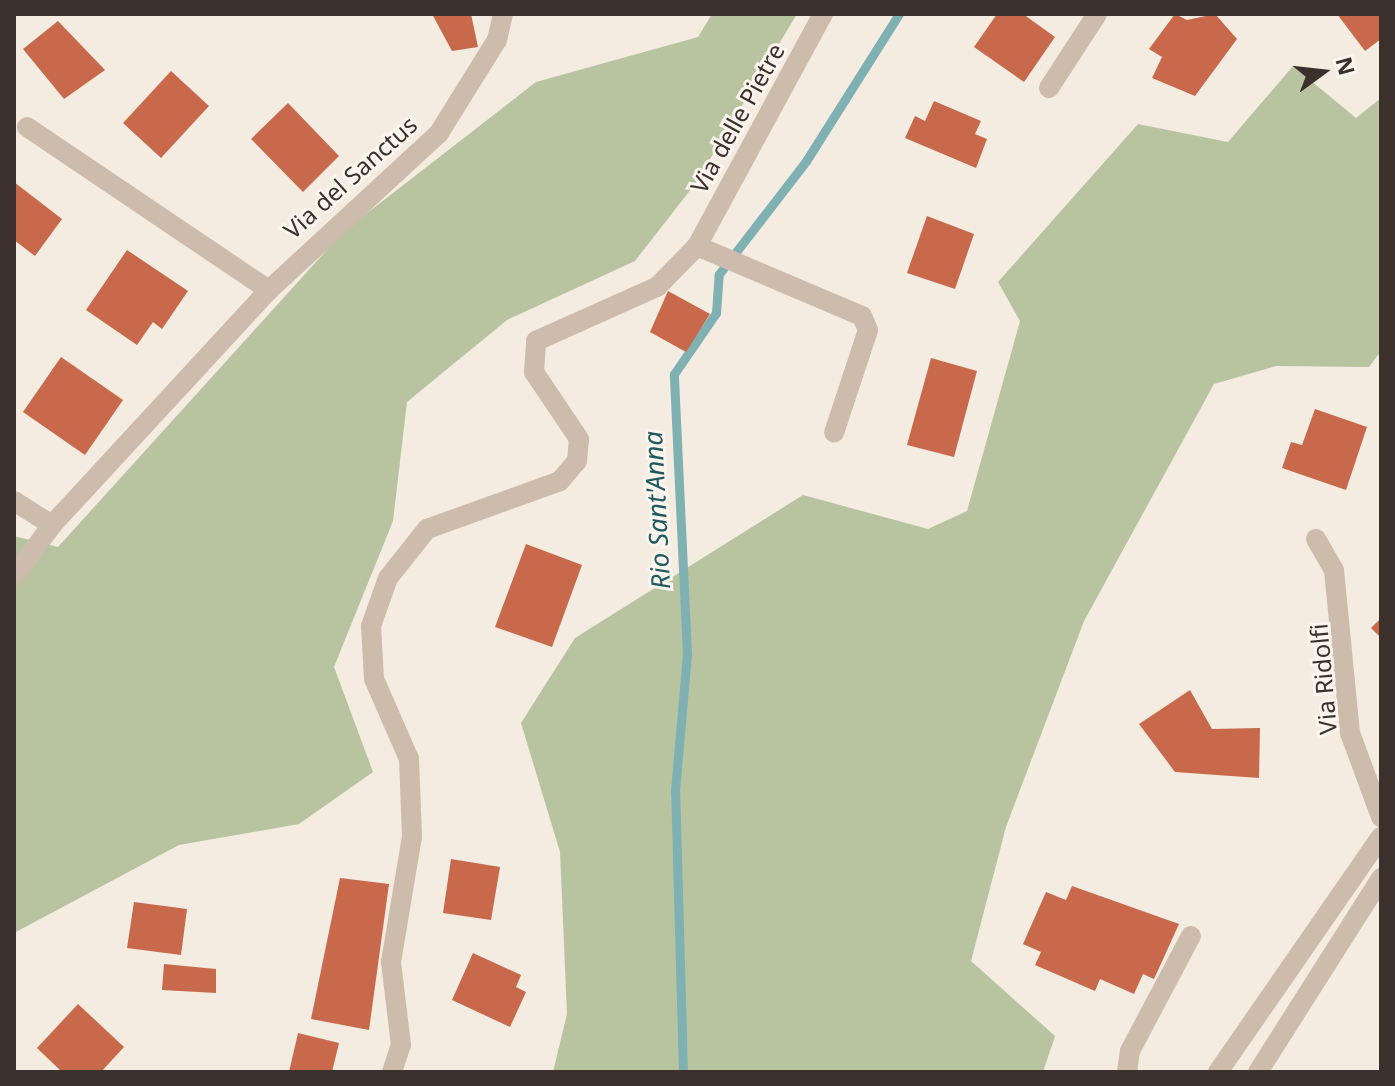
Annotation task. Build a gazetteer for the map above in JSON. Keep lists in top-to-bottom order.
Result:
{
  "streets": {
    "street": ["Via delle Pietre", "Via del Sanctus", "Via Ridolfi"]
  },
  "water": ["Rio Sant'Anna"],
  "north": "right"
}
